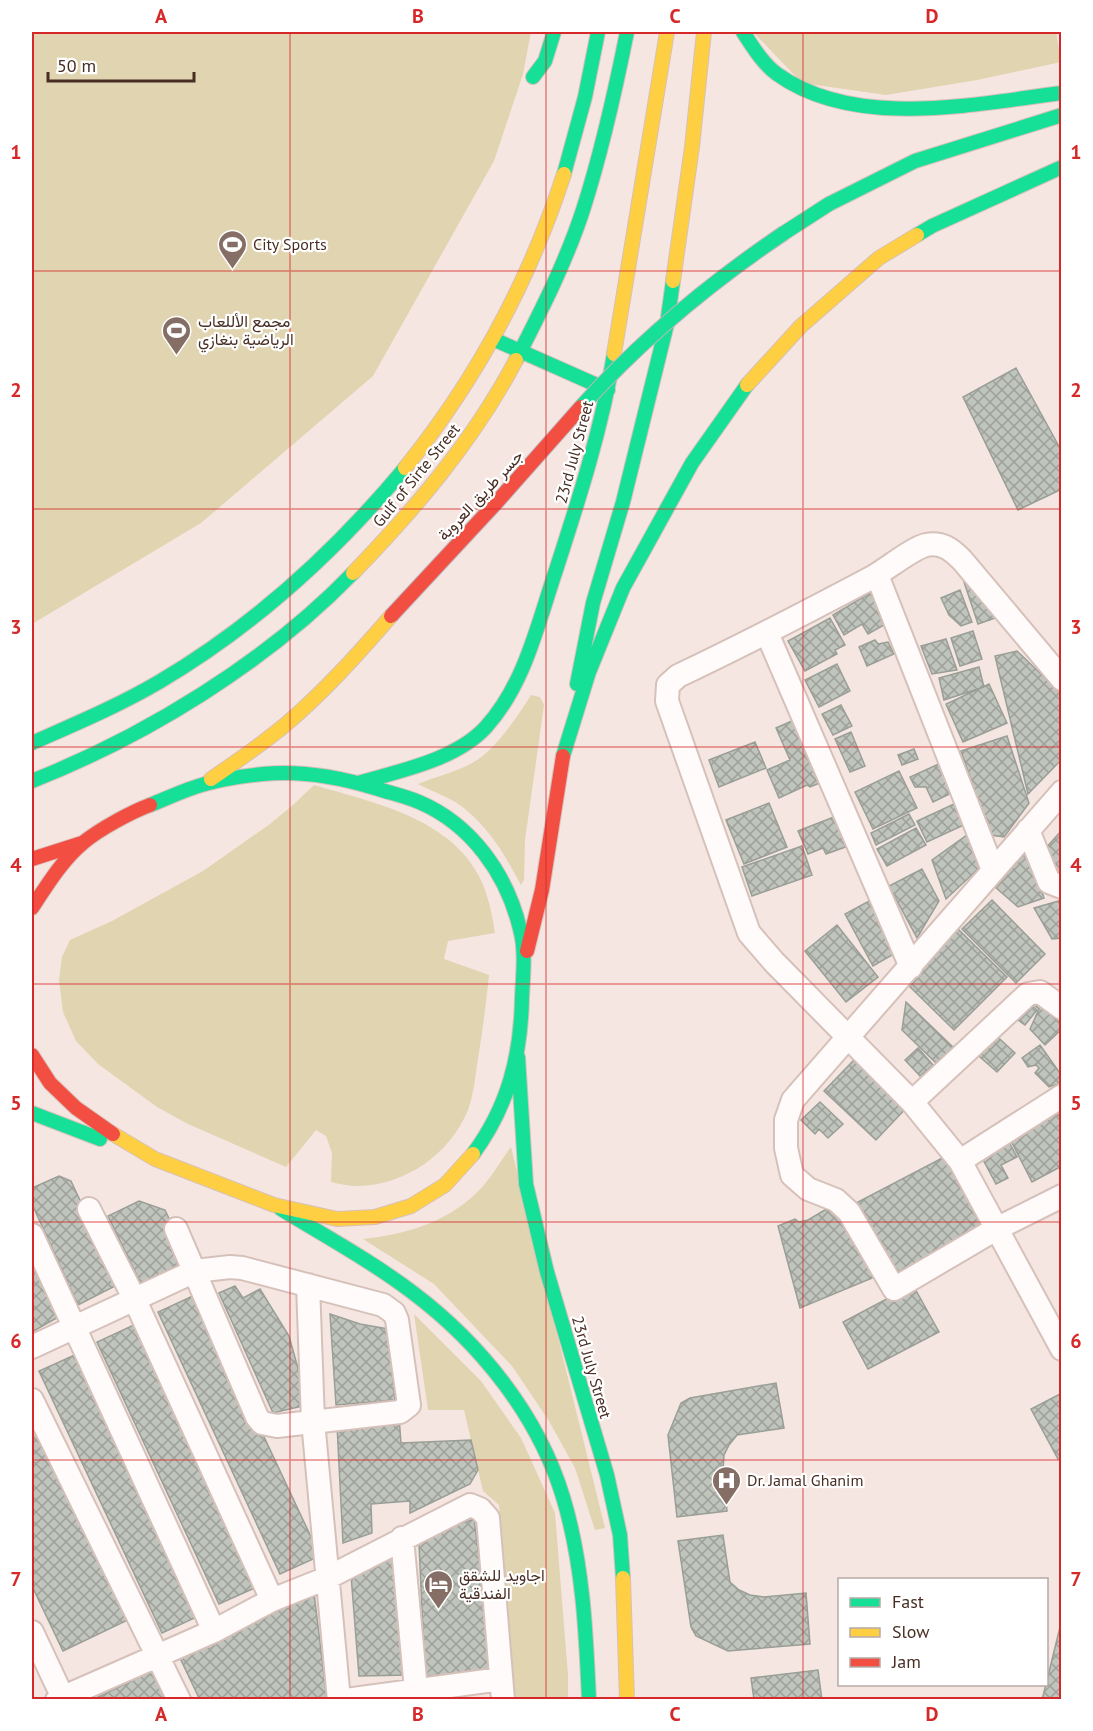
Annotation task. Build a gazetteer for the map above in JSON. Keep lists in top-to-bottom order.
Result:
{
  "streets": {
    "main road": ["23rd July Street", "Gulf of Sirte Street", "جسر طريق العروبة"]
  },
  "places": {
    "sports": ["City Sports", "مجمع الأللعاب الرياضية بنغازي"],
    "hospital": ["Dr. Jamal Ghanim"],
    "hotel": ["اجاويد للشقق الفندقية"]
  },
  "legend": ["Fast", "Slow", "Jam"],
  "scale_bar": "50 m",
  "grid": {
    "columns": [
      "A",
      "B",
      "C",
      "D"
    ],
    "rows": [
      "1",
      "2",
      "3",
      "4",
      "5",
      "6",
      "7"
    ]
  }
}
